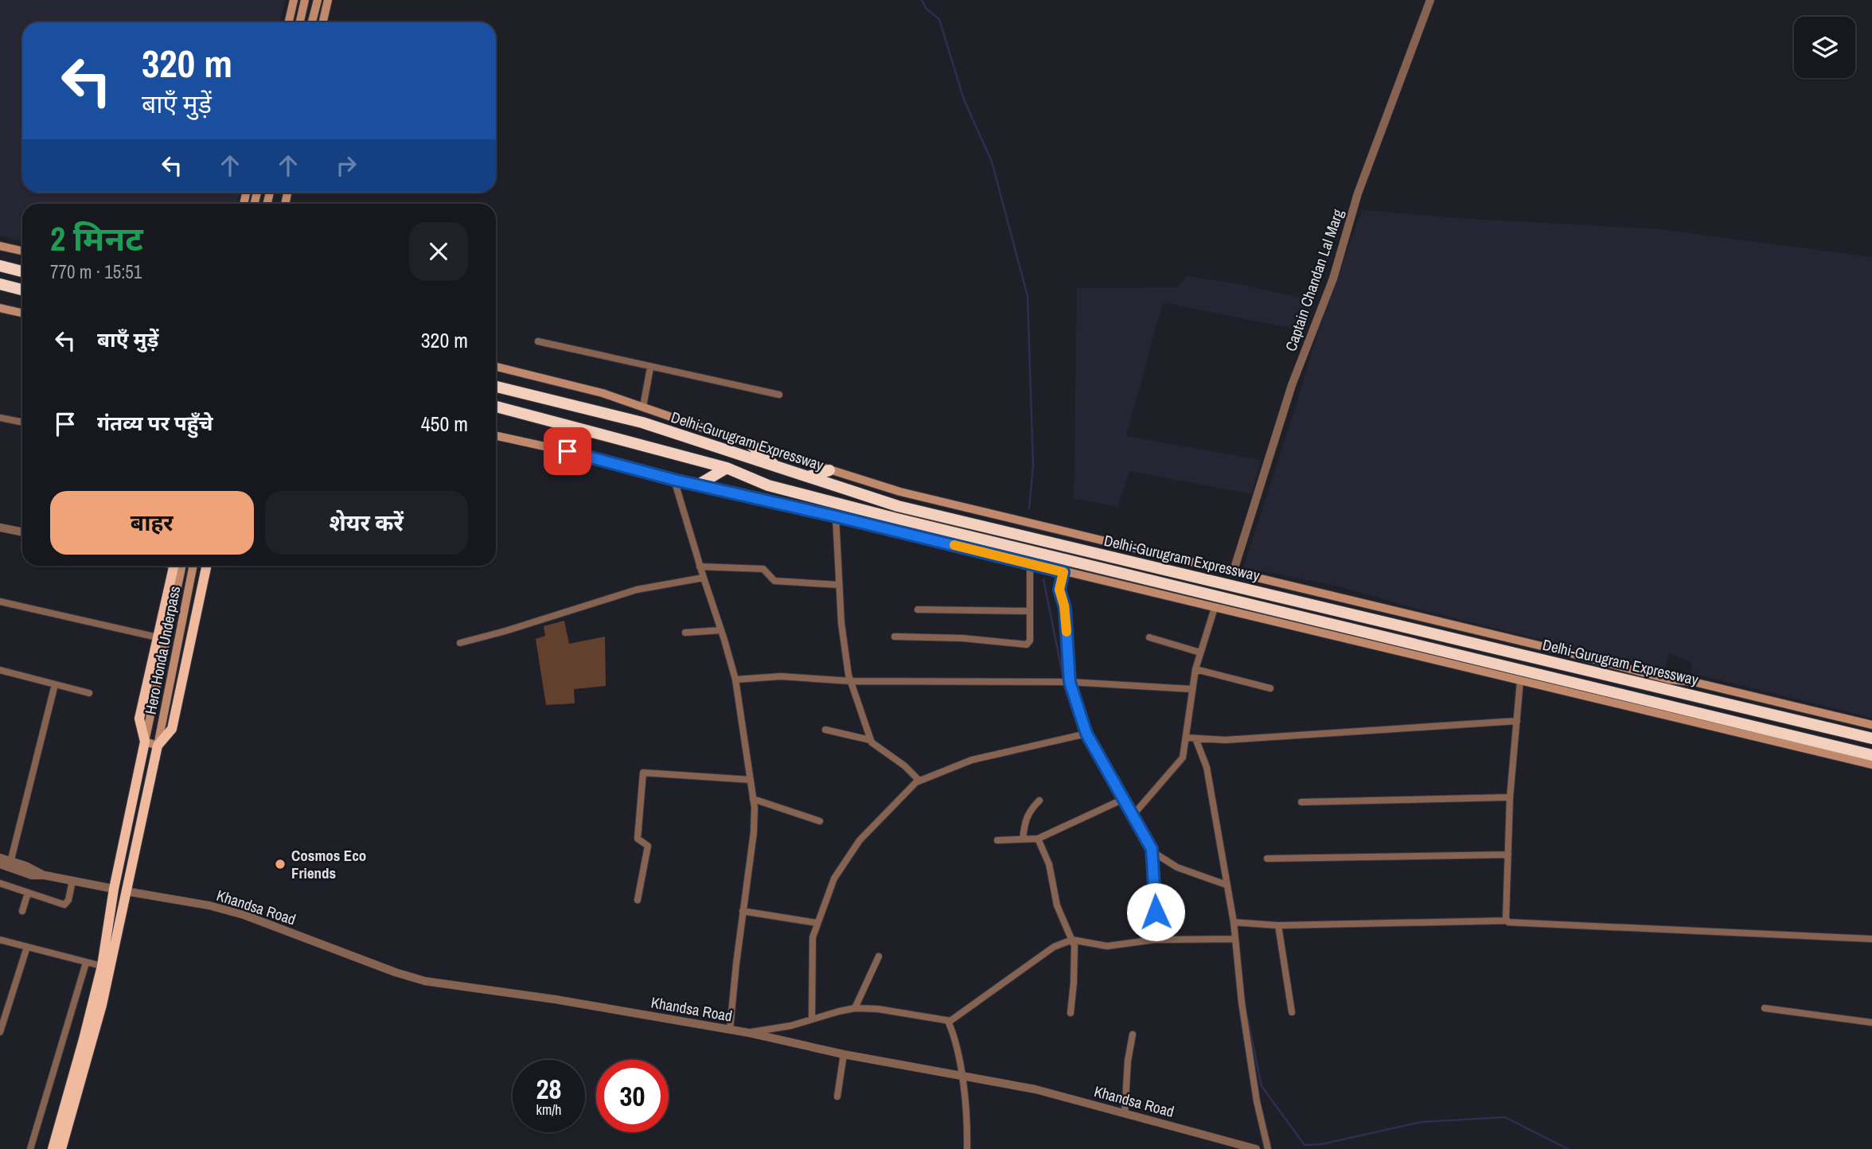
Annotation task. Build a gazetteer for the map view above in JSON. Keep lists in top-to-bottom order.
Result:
{
  "streets": {
    "highway": ["Delhi-Gurugram Expressway"],
    "main road": ["Hero Honda Underpass"],
    "street": ["Captain Chandan Lal Marg", "Khandsa Road"]
  },
  "places": ["Cosmos Eco Friends"],
  "page": {
    "turn": ["320 m", "बाएँ मुड़ें"],
    "heading": ["2 मिनट", "770 m · 15:51"],
    "list": [
      {
        "name": "बाएँ मुड़ें",
        "value": "320 m"
      },
      {
        "name": "गंतव्य पर पहुँचे",
        "value": "450 m"
      }
    ],
    "buttons": ["बाहर", "शेयर करें"],
    "speed": "28 km/h",
    "limit": "30"
  }
}
